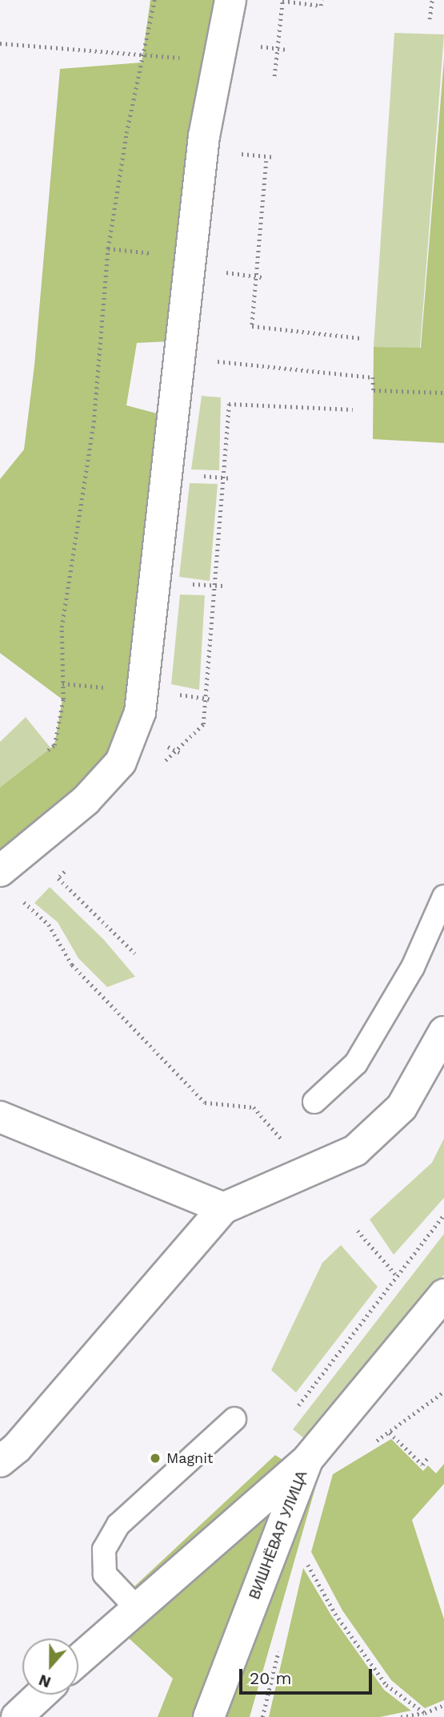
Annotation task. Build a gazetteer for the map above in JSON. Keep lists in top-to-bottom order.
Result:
{
  "streets": {
    "street": ["ВИШНЁВАЯ УЛИЦА"]
  },
  "places": ["Magnit"],
  "scale_bar": "20 m",
  "north": "bottom"
}
